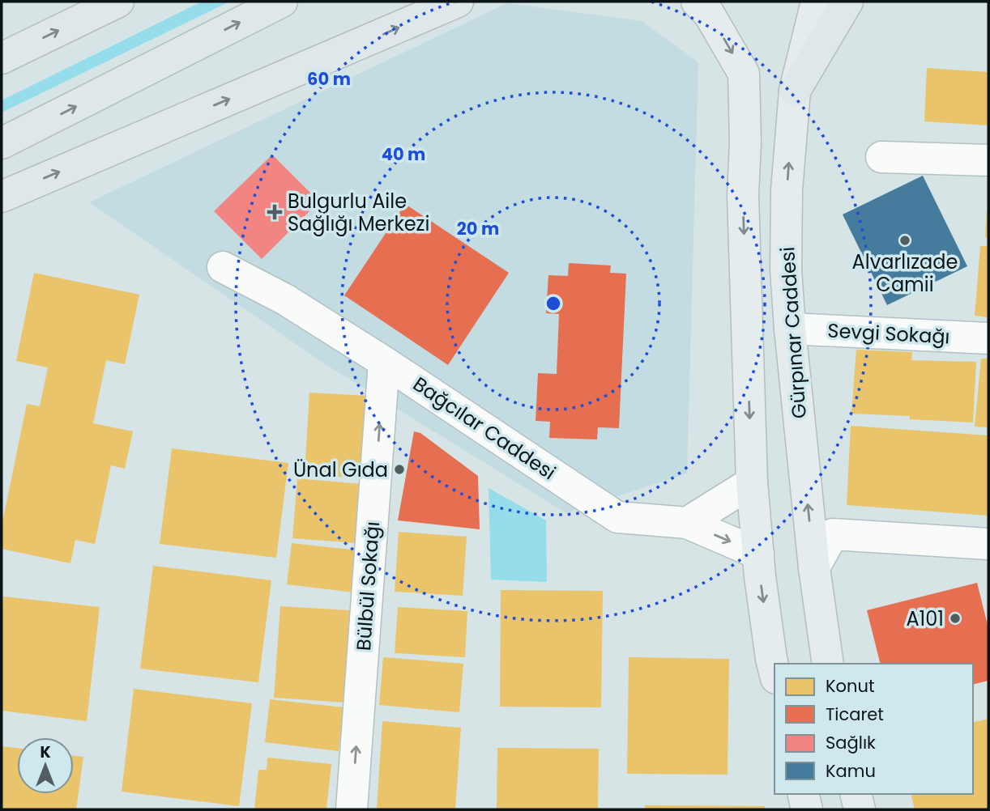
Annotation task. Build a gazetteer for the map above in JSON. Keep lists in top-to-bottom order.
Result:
{
  "streets": {
    "main road": ["Gürpınar Caddesi"],
    "street": ["Sevgi Sokağı", "Bağcılar Caddesi", "Bülbül Sokağı"]
  },
  "crossings": [
    ["Gürpınar Caddesi", "Sevgi Sokağı"],
    ["Bağcılar Caddesi", "Bülbül Sokağı"]
  ],
  "one_way": ["Bülbül Sokağı"],
  "places": {
    "health": ["Bulgurlu Aile Sağlığı Merkezi"],
    "other": ["Alvarlızade Camii", "Ünal Gıda", "A101"]
  },
  "legend": [
    "Konut",
    "Ticaret",
    "Sağlık",
    "Kamu"
  ],
  "north": "top",
  "rings": ["60 m", "40 m", "20 m"]
}
